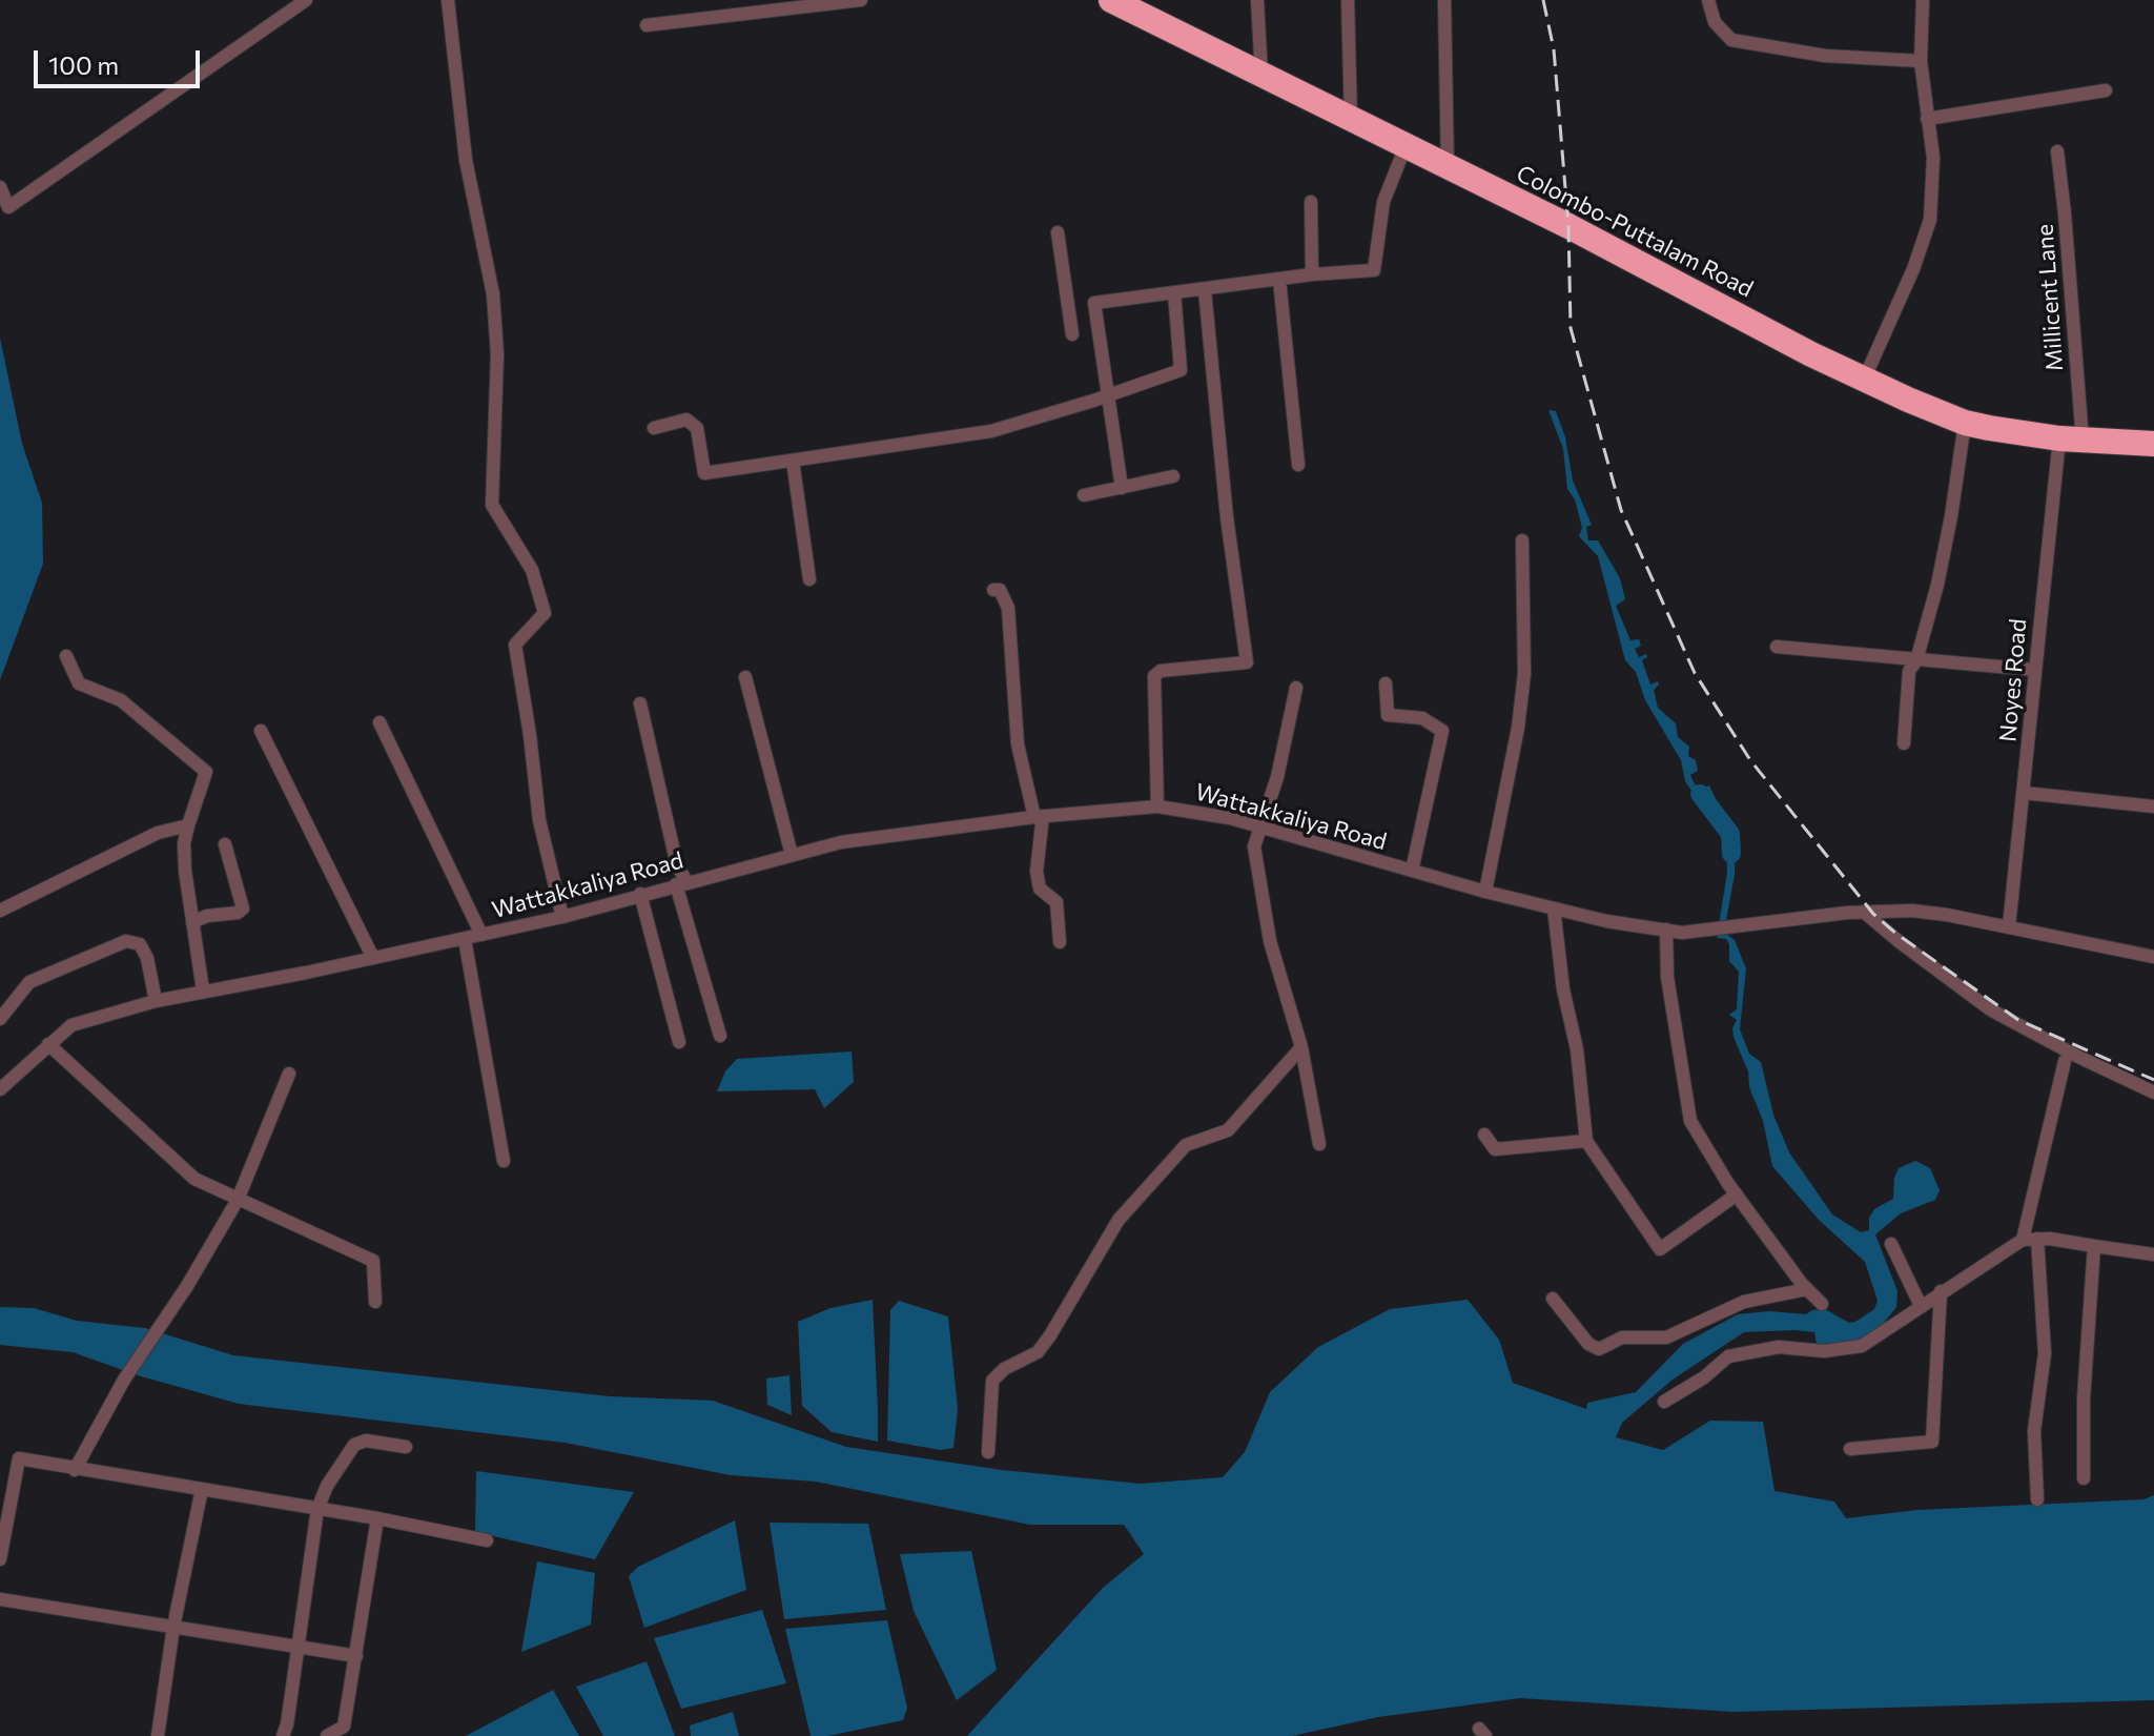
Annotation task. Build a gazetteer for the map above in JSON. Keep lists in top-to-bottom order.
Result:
{
  "streets": {
    "highway": ["Colombo-Puttalam Road"],
    "street": ["Millicent Lane", "Noyes Road", "Wattakkaliya Road"]
  },
  "crossings": [
    ["Colombo-Puttalam Road", "Millicent Lane"],
    ["Colombo-Puttalam Road", "Noyes Road"],
    ["Millicent Lane", "Noyes Road"],
    ["Noyes Road", "Wattakkaliya Road"]
  ],
  "scale_bar": "100 m"
}
